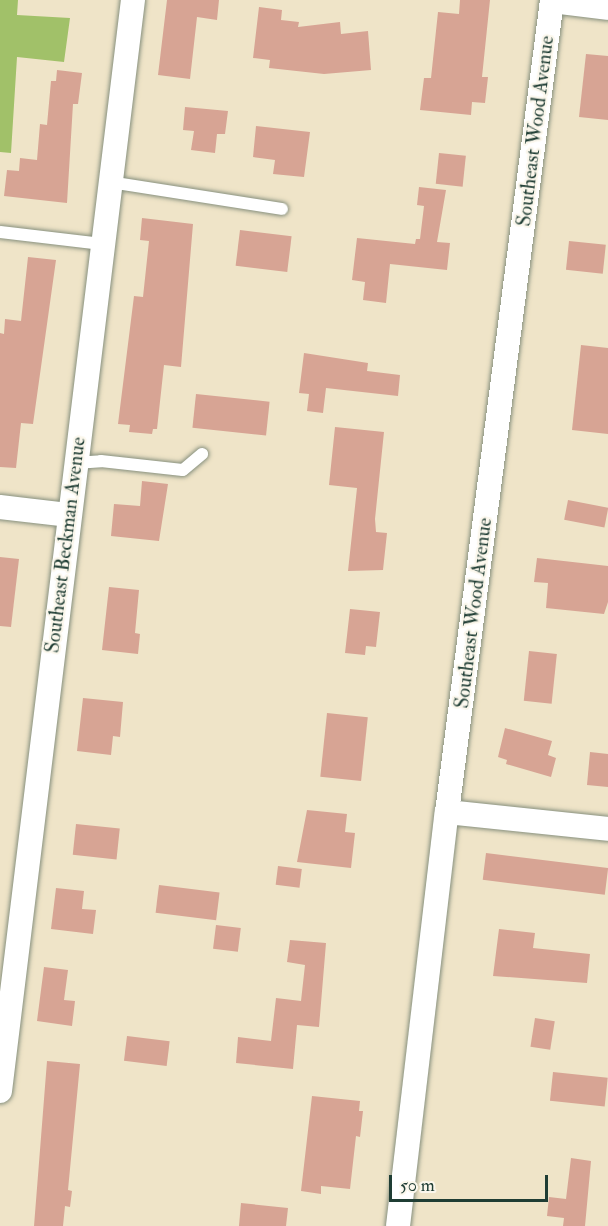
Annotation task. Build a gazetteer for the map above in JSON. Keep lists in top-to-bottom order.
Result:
{
  "streets": {
    "street": ["Southeast Wood Avenue", "Southeast Beckman Avenue"]
  },
  "scale_bar": "50 m"
}
